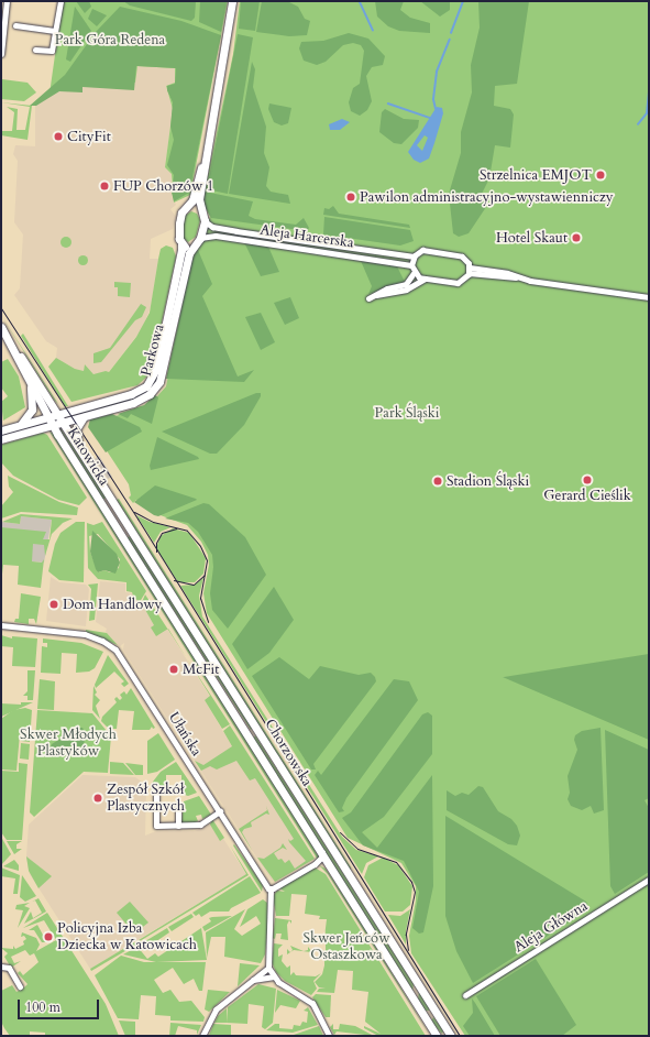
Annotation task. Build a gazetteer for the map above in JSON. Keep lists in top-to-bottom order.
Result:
{
  "streets": {
    "main road": ["Parkowa", "Katowicka", "Chorzowska"],
    "street": ["Aleja Harcerska", "Ułańska", "Aleja Główna"]
  },
  "crossings": [
    ["Parkowa", "Katowicka"],
    ["Katowicka", "Chorzowska"]
  ],
  "parks": [
    "Park Góra Redena",
    "Park Śląski",
    "Skwer Młodych Plastyków",
    "Skwer Jeńców Ostaszkowa"
  ],
  "places": [
    "CityFit",
    "Strzelnica EMJOT",
    "FUP Chorzów 1",
    "Pawilon administracyjno-wystawienniczy",
    "Hotel Skaut",
    "Gerard Cieślik",
    "Stadion Śląski",
    "Dom Handlowy",
    "McFit",
    "Zespół Szkół Plastycznych",
    "Policyjna Izba Dziecka w Katowicach"
  ],
  "scale_bar": "100 m"
}
